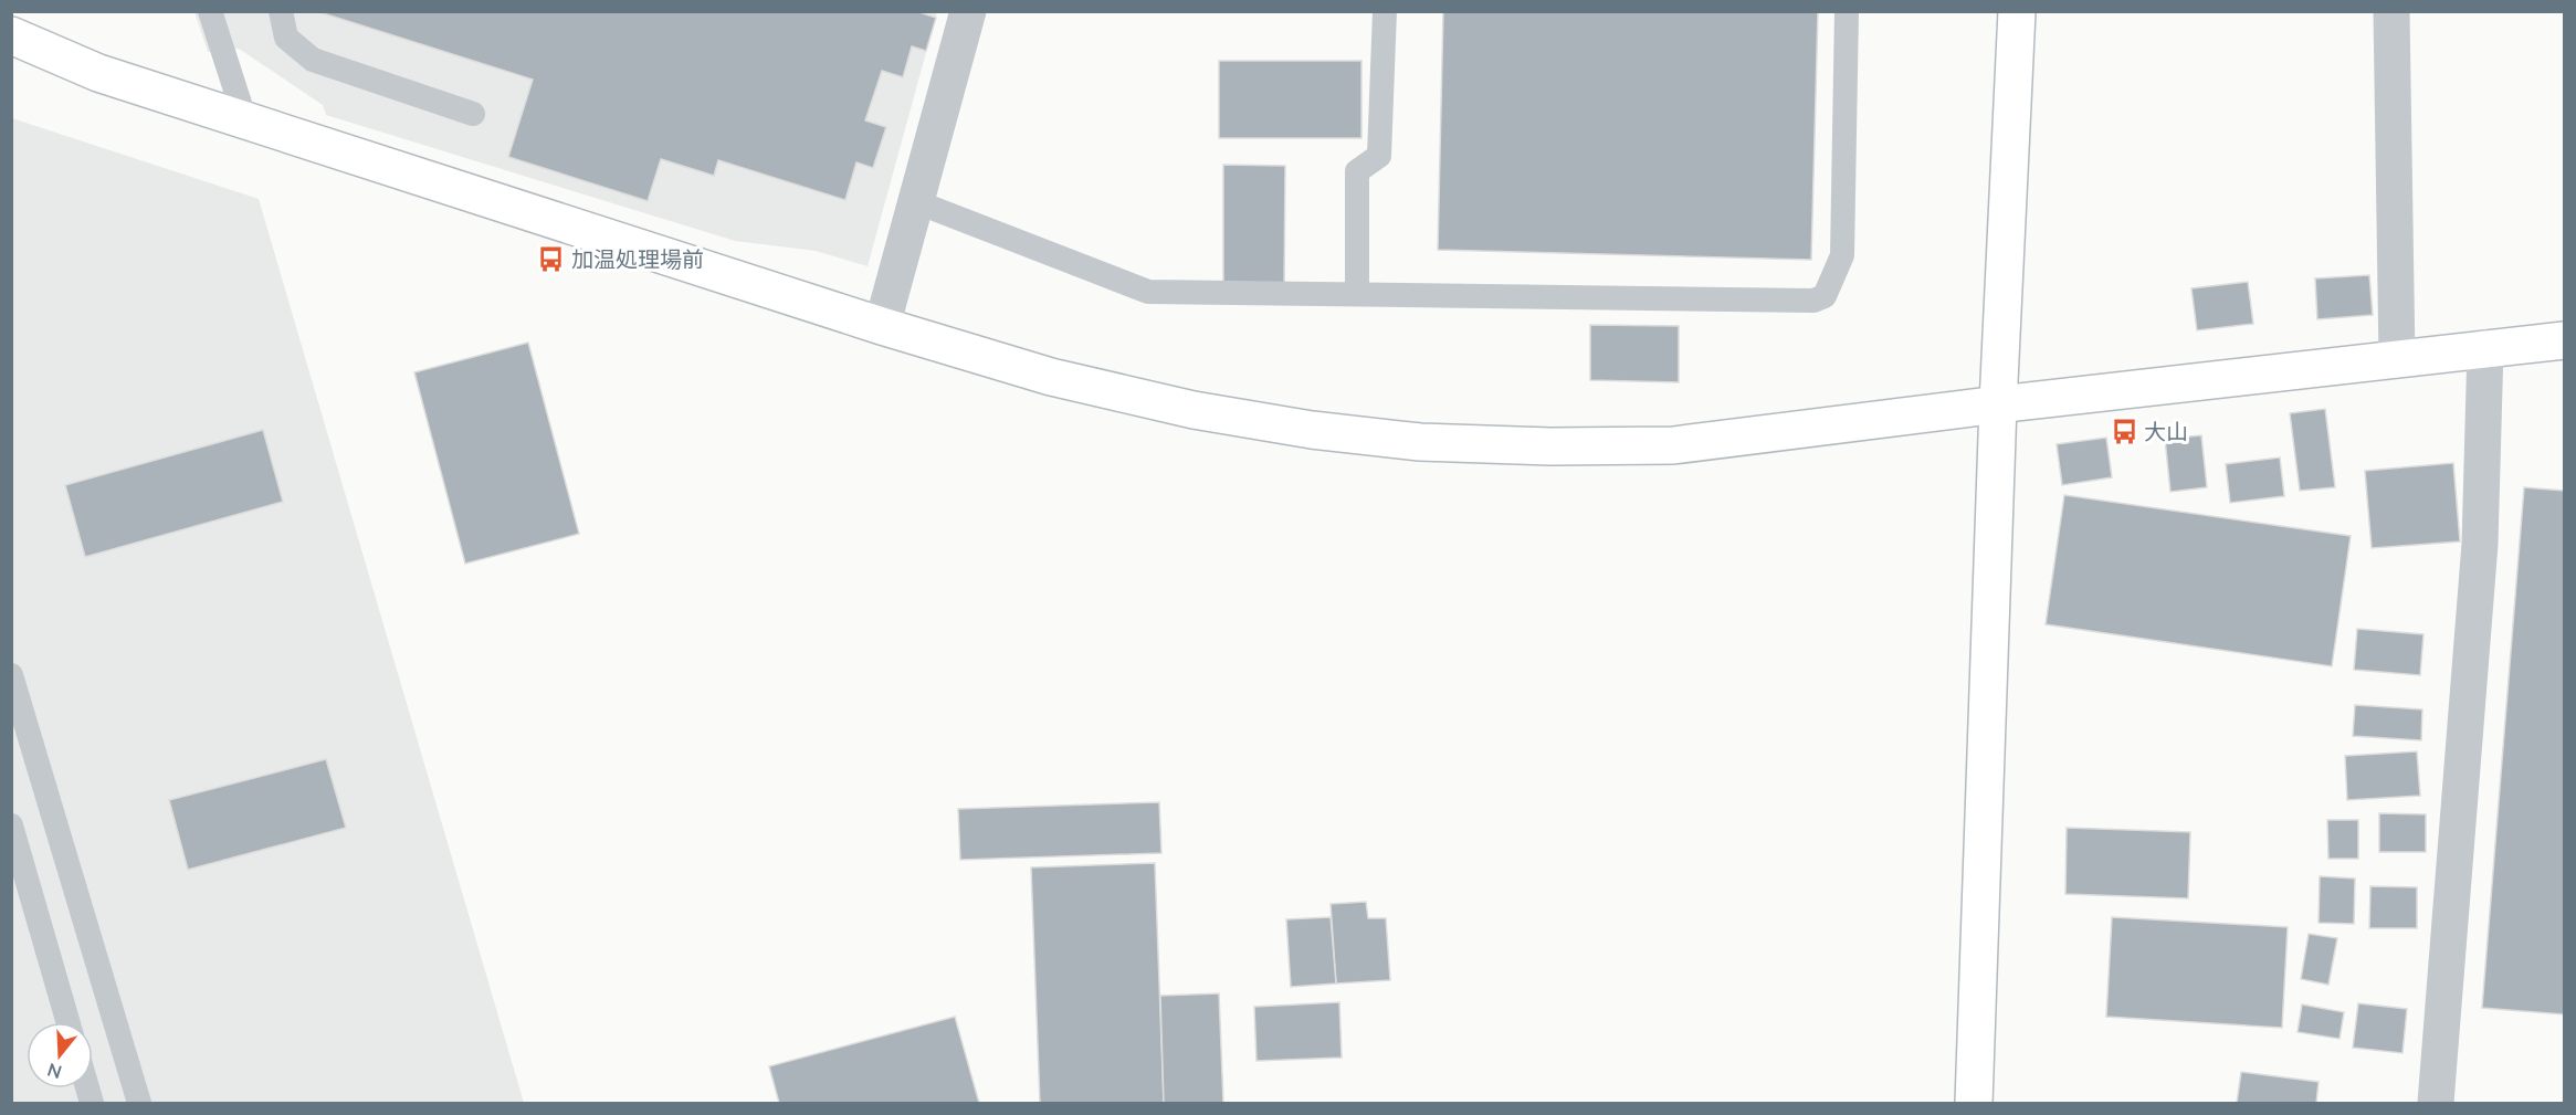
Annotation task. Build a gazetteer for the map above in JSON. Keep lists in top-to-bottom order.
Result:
{
  "places": {
    "bus stop": ["加温処理場前", "大山"]
  },
  "north": "bottom"
}
